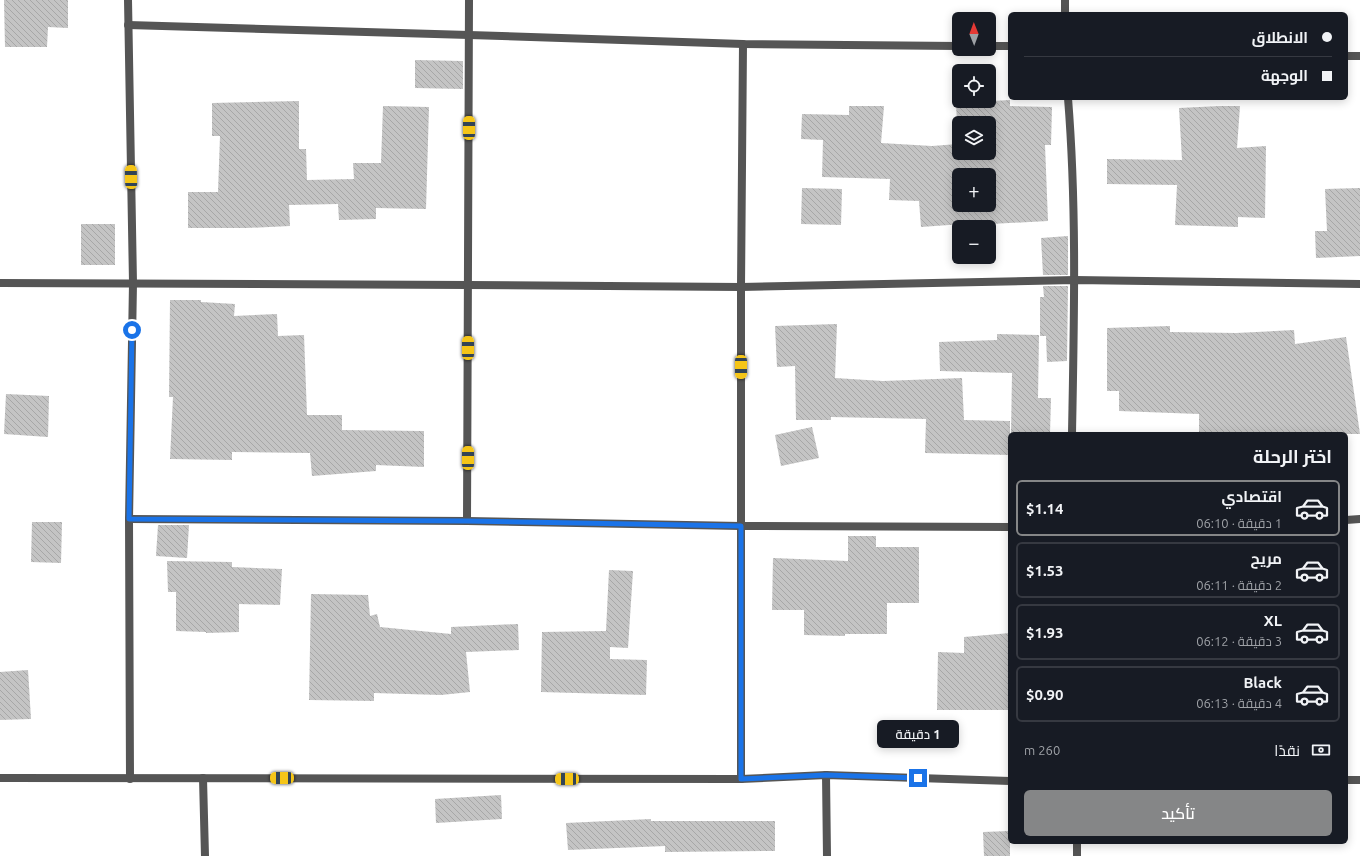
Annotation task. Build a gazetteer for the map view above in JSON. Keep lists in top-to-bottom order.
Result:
{
  "north": "top",
  "page": {
    "map_buttons": ["+", "−"],
    "banner": ["الانطلاق", "الوجهة"],
    "heading": "اختر الرحلة",
    "list": [
      {
        "name": "اقتصادي",
        "note": "1 دقيقة · 06:10",
        "value": "$1.14"
      },
      {
        "name": "مريح",
        "note": "2 دقيقة · 06:11",
        "value": "$1.53"
      },
      {
        "name": "XL",
        "note": "3 دقيقة · 06:12",
        "value": "$1.93"
      },
      {
        "name": "Black",
        "note": "4 دقيقة · 06:13",
        "value": "$0.90"
      }
    ],
    "bubble": "1 دقيقة",
    "pay": ["نقدًا", "260 m"],
    "buttons": "تأكيد"
  }
}
